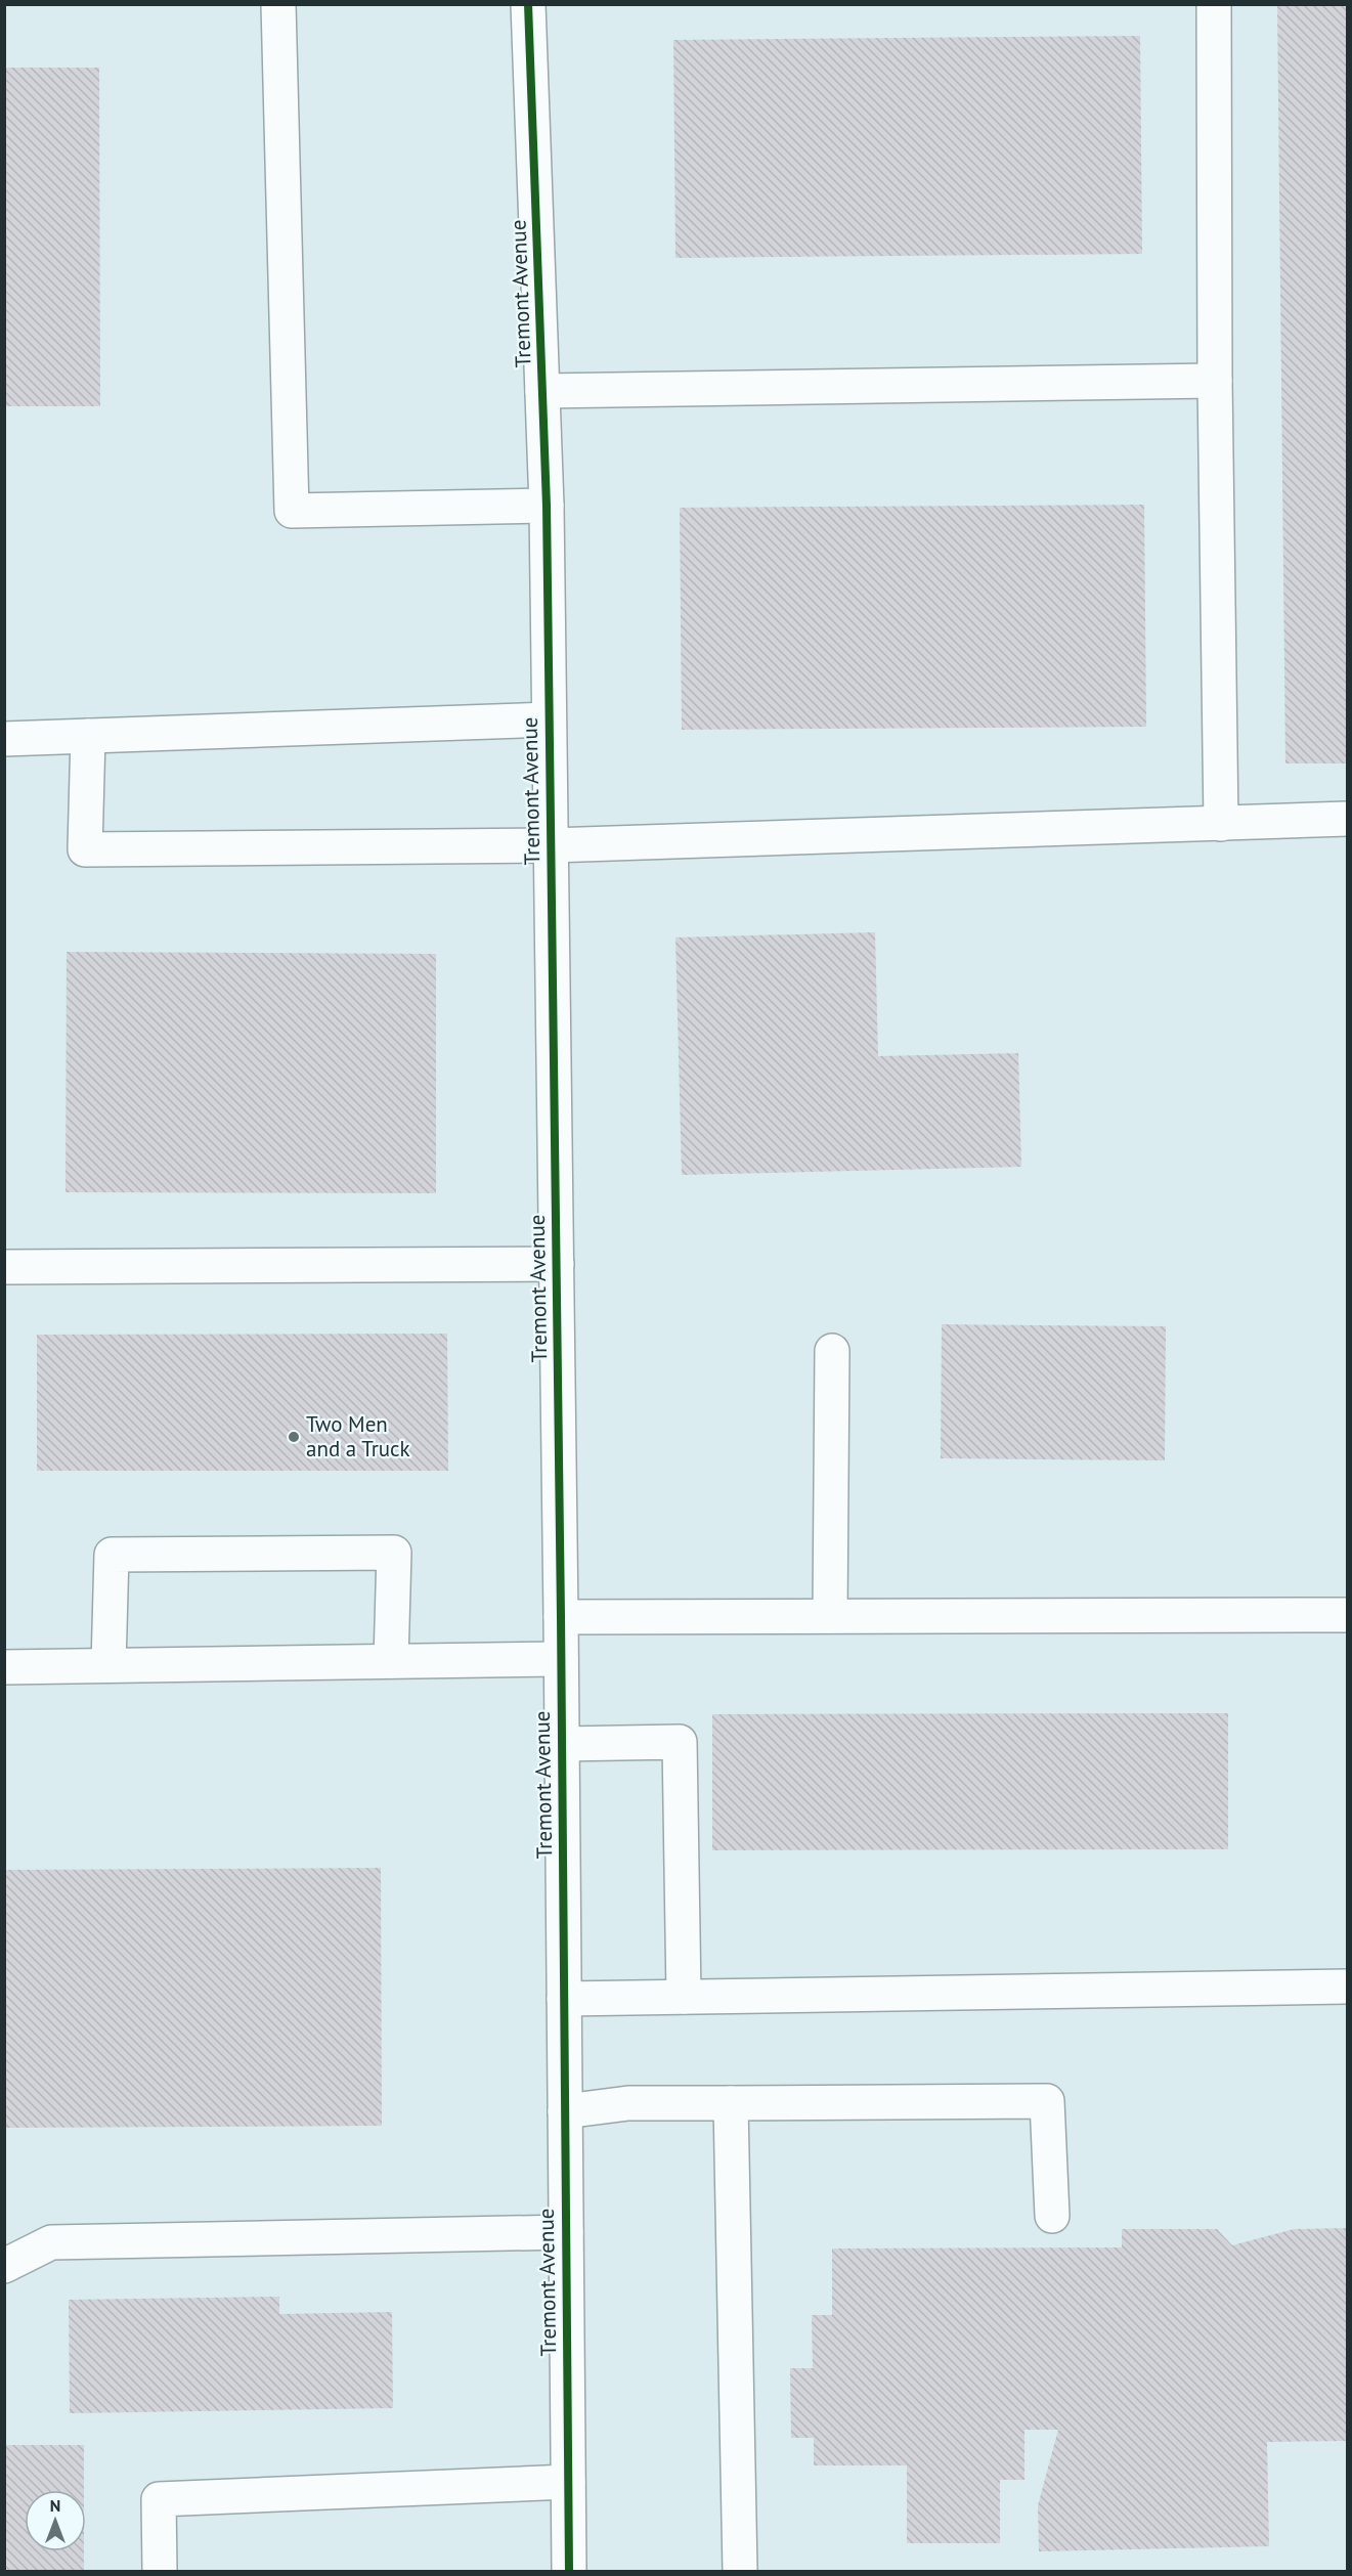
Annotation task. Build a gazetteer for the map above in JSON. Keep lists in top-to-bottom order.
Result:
{
  "streets": {
    "street": ["Tremont Avenue"]
  },
  "places": ["Two Men and a Truck"],
  "north": "top"
}
